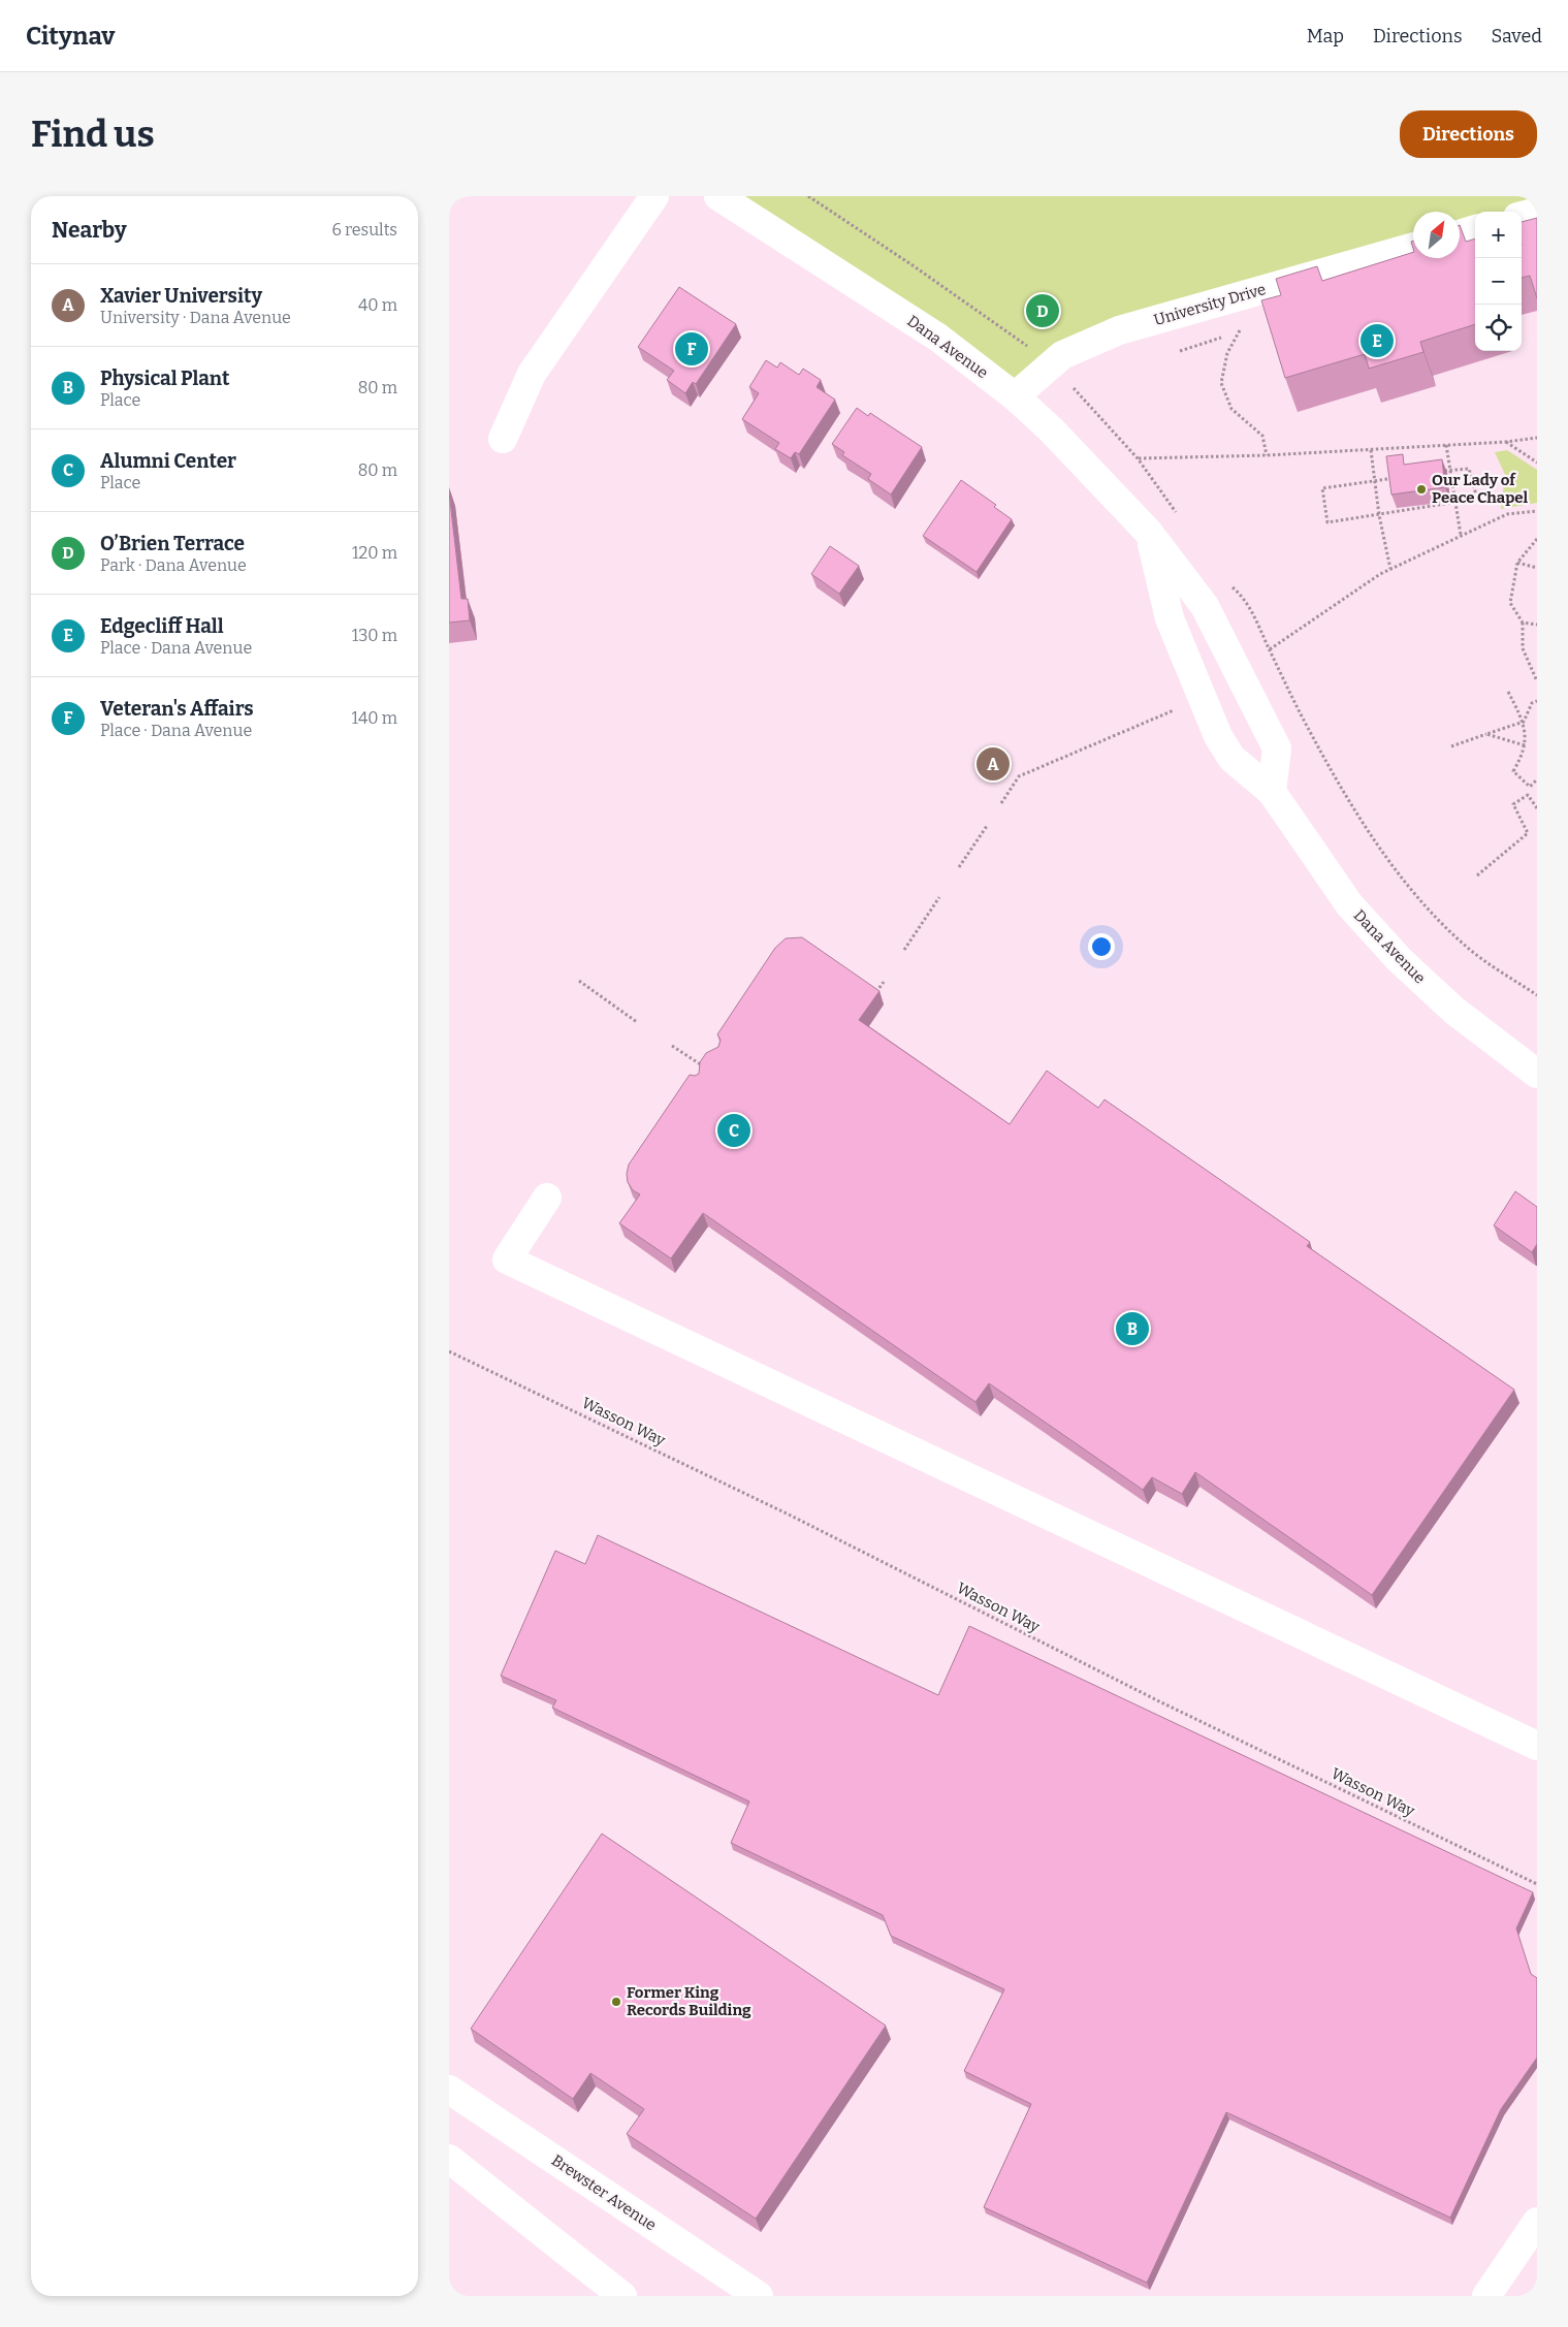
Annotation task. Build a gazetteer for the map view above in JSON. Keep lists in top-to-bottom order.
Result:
{
  "streets": {
    "main road": ["University Drive", "Dana Avenue", "Brewster Avenue"],
    "path": ["Wasson Way"]
  },
  "crossings": [
    ["University Drive", "Dana Avenue"]
  ],
  "places": ["Our Lady of Peace Chapel", "Former King Records Building"],
  "north": "top right",
  "page": {
    "header": "Citynav",
    "nav": ["Map", "Directions", "Saved"],
    "buttons": "Directions",
    "title": "Find us",
    "heading": ["Nearby", "6 results"],
    "map_buttons": ["+", "−"],
    "list": [
      {
        "mark": "A",
        "name": "Xavier University",
        "note": "University · Dana Avenue",
        "value": "40 m"
      },
      {
        "mark": "B",
        "name": "Physical Plant",
        "note": "Place",
        "value": "80 m"
      },
      {
        "mark": "C",
        "name": "Alumni Center",
        "note": "Place",
        "value": "80 m"
      },
      {
        "mark": "D",
        "name": "O’Brien Terrace",
        "note": "Park · Dana Avenue",
        "value": "120 m"
      },
      {
        "mark": "E",
        "name": "Edgecliff Hall",
        "note": "Place · Dana Avenue",
        "value": "130 m"
      },
      {
        "mark": "F",
        "name": "Veteran's Affairs",
        "note": "Place · Dana Avenue",
        "value": "140 m"
      }
    ],
    "pins": [
      "D",
      "E",
      "F",
      "A",
      "C",
      "B"
    ]
  }
}
